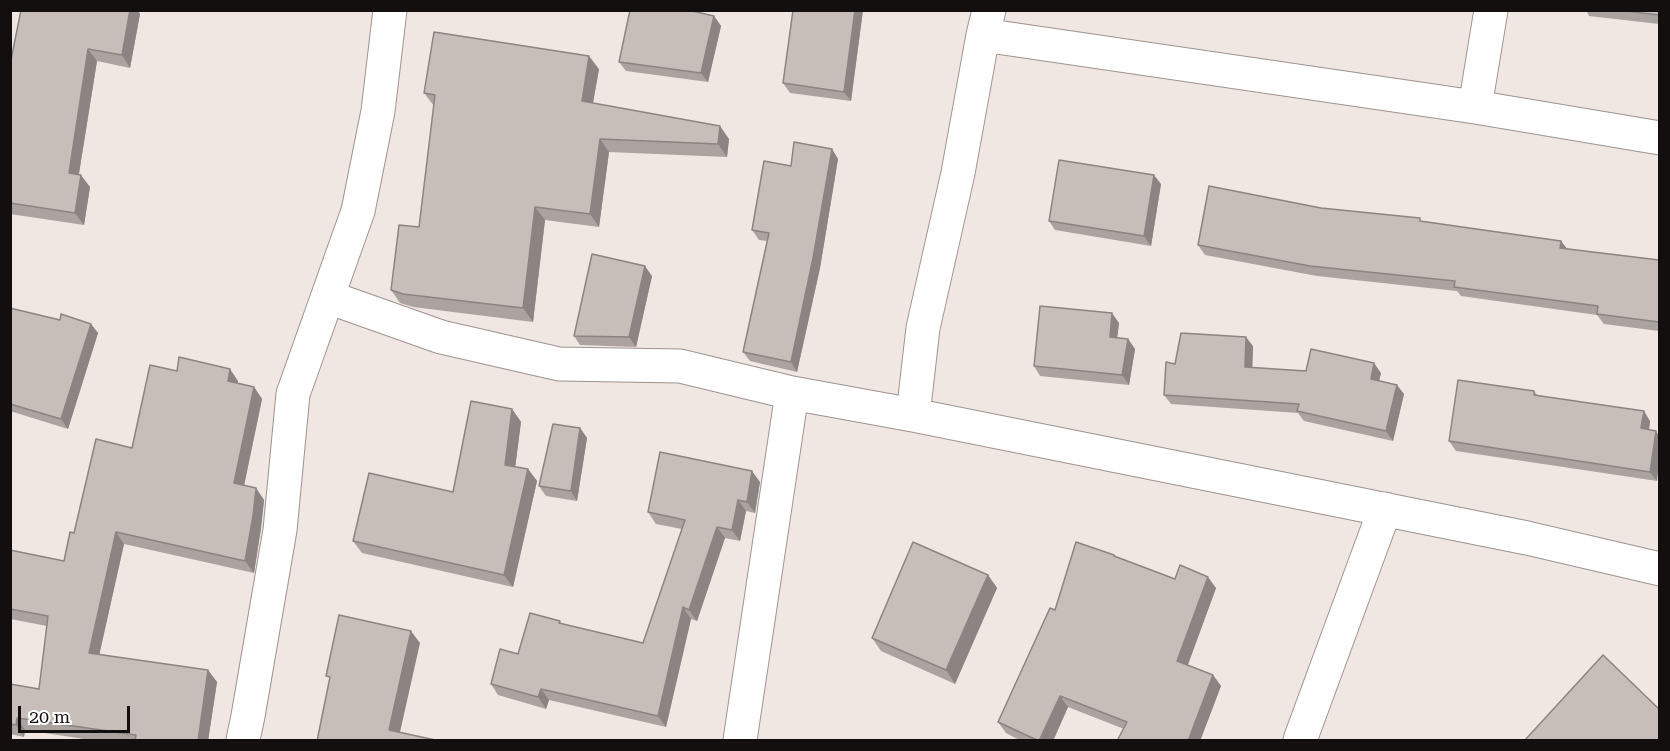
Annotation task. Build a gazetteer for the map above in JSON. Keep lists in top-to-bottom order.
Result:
{
  "scale_bar": "20 m"
}
